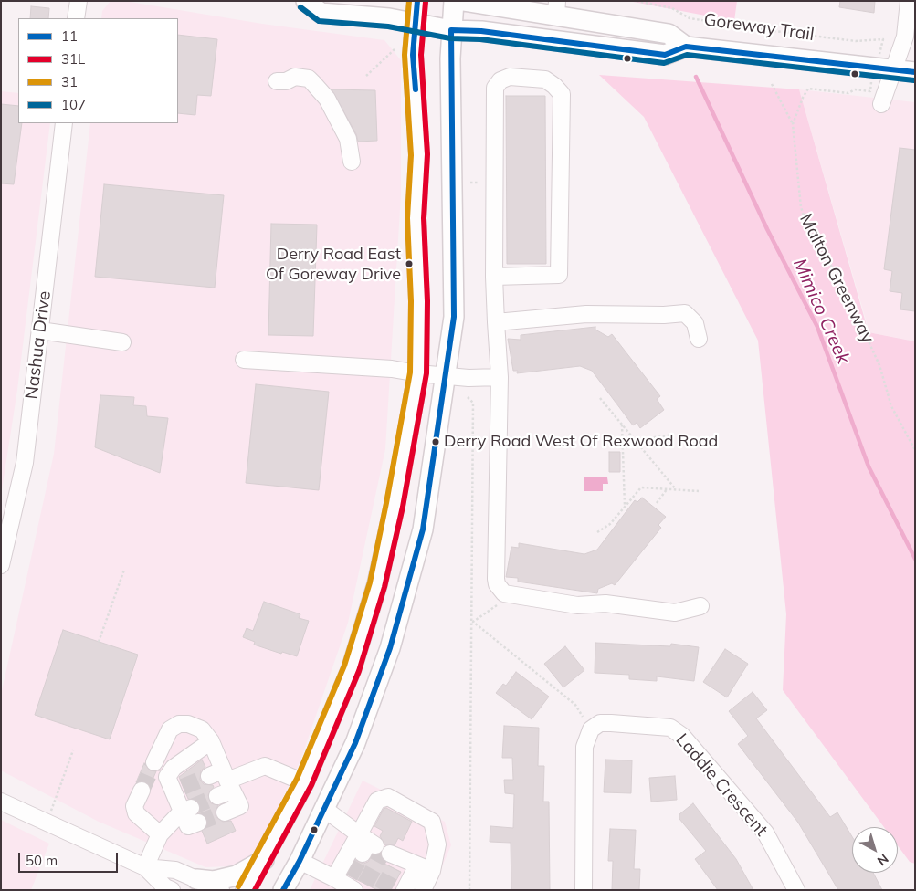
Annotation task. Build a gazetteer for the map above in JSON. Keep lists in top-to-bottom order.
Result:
{
  "streets": {
    "street": ["Nashua Drive", "Laddie Crescent"],
    "path": ["Goreway Trail", "Malton Greenway"]
  },
  "water": ["Mimico Creek"],
  "places": ["Derry Road East Of Goreway Drive", "Derry Road West Of Rexwood Road"],
  "lines": [
    "transit line 11",
    "transit line 31",
    "transit line 31L",
    "transit line 107"
  ],
  "legend": [
    "11",
    "31L",
    "31",
    "107"
  ],
  "scale_bar": "50 m",
  "north": "bottom right"
}
